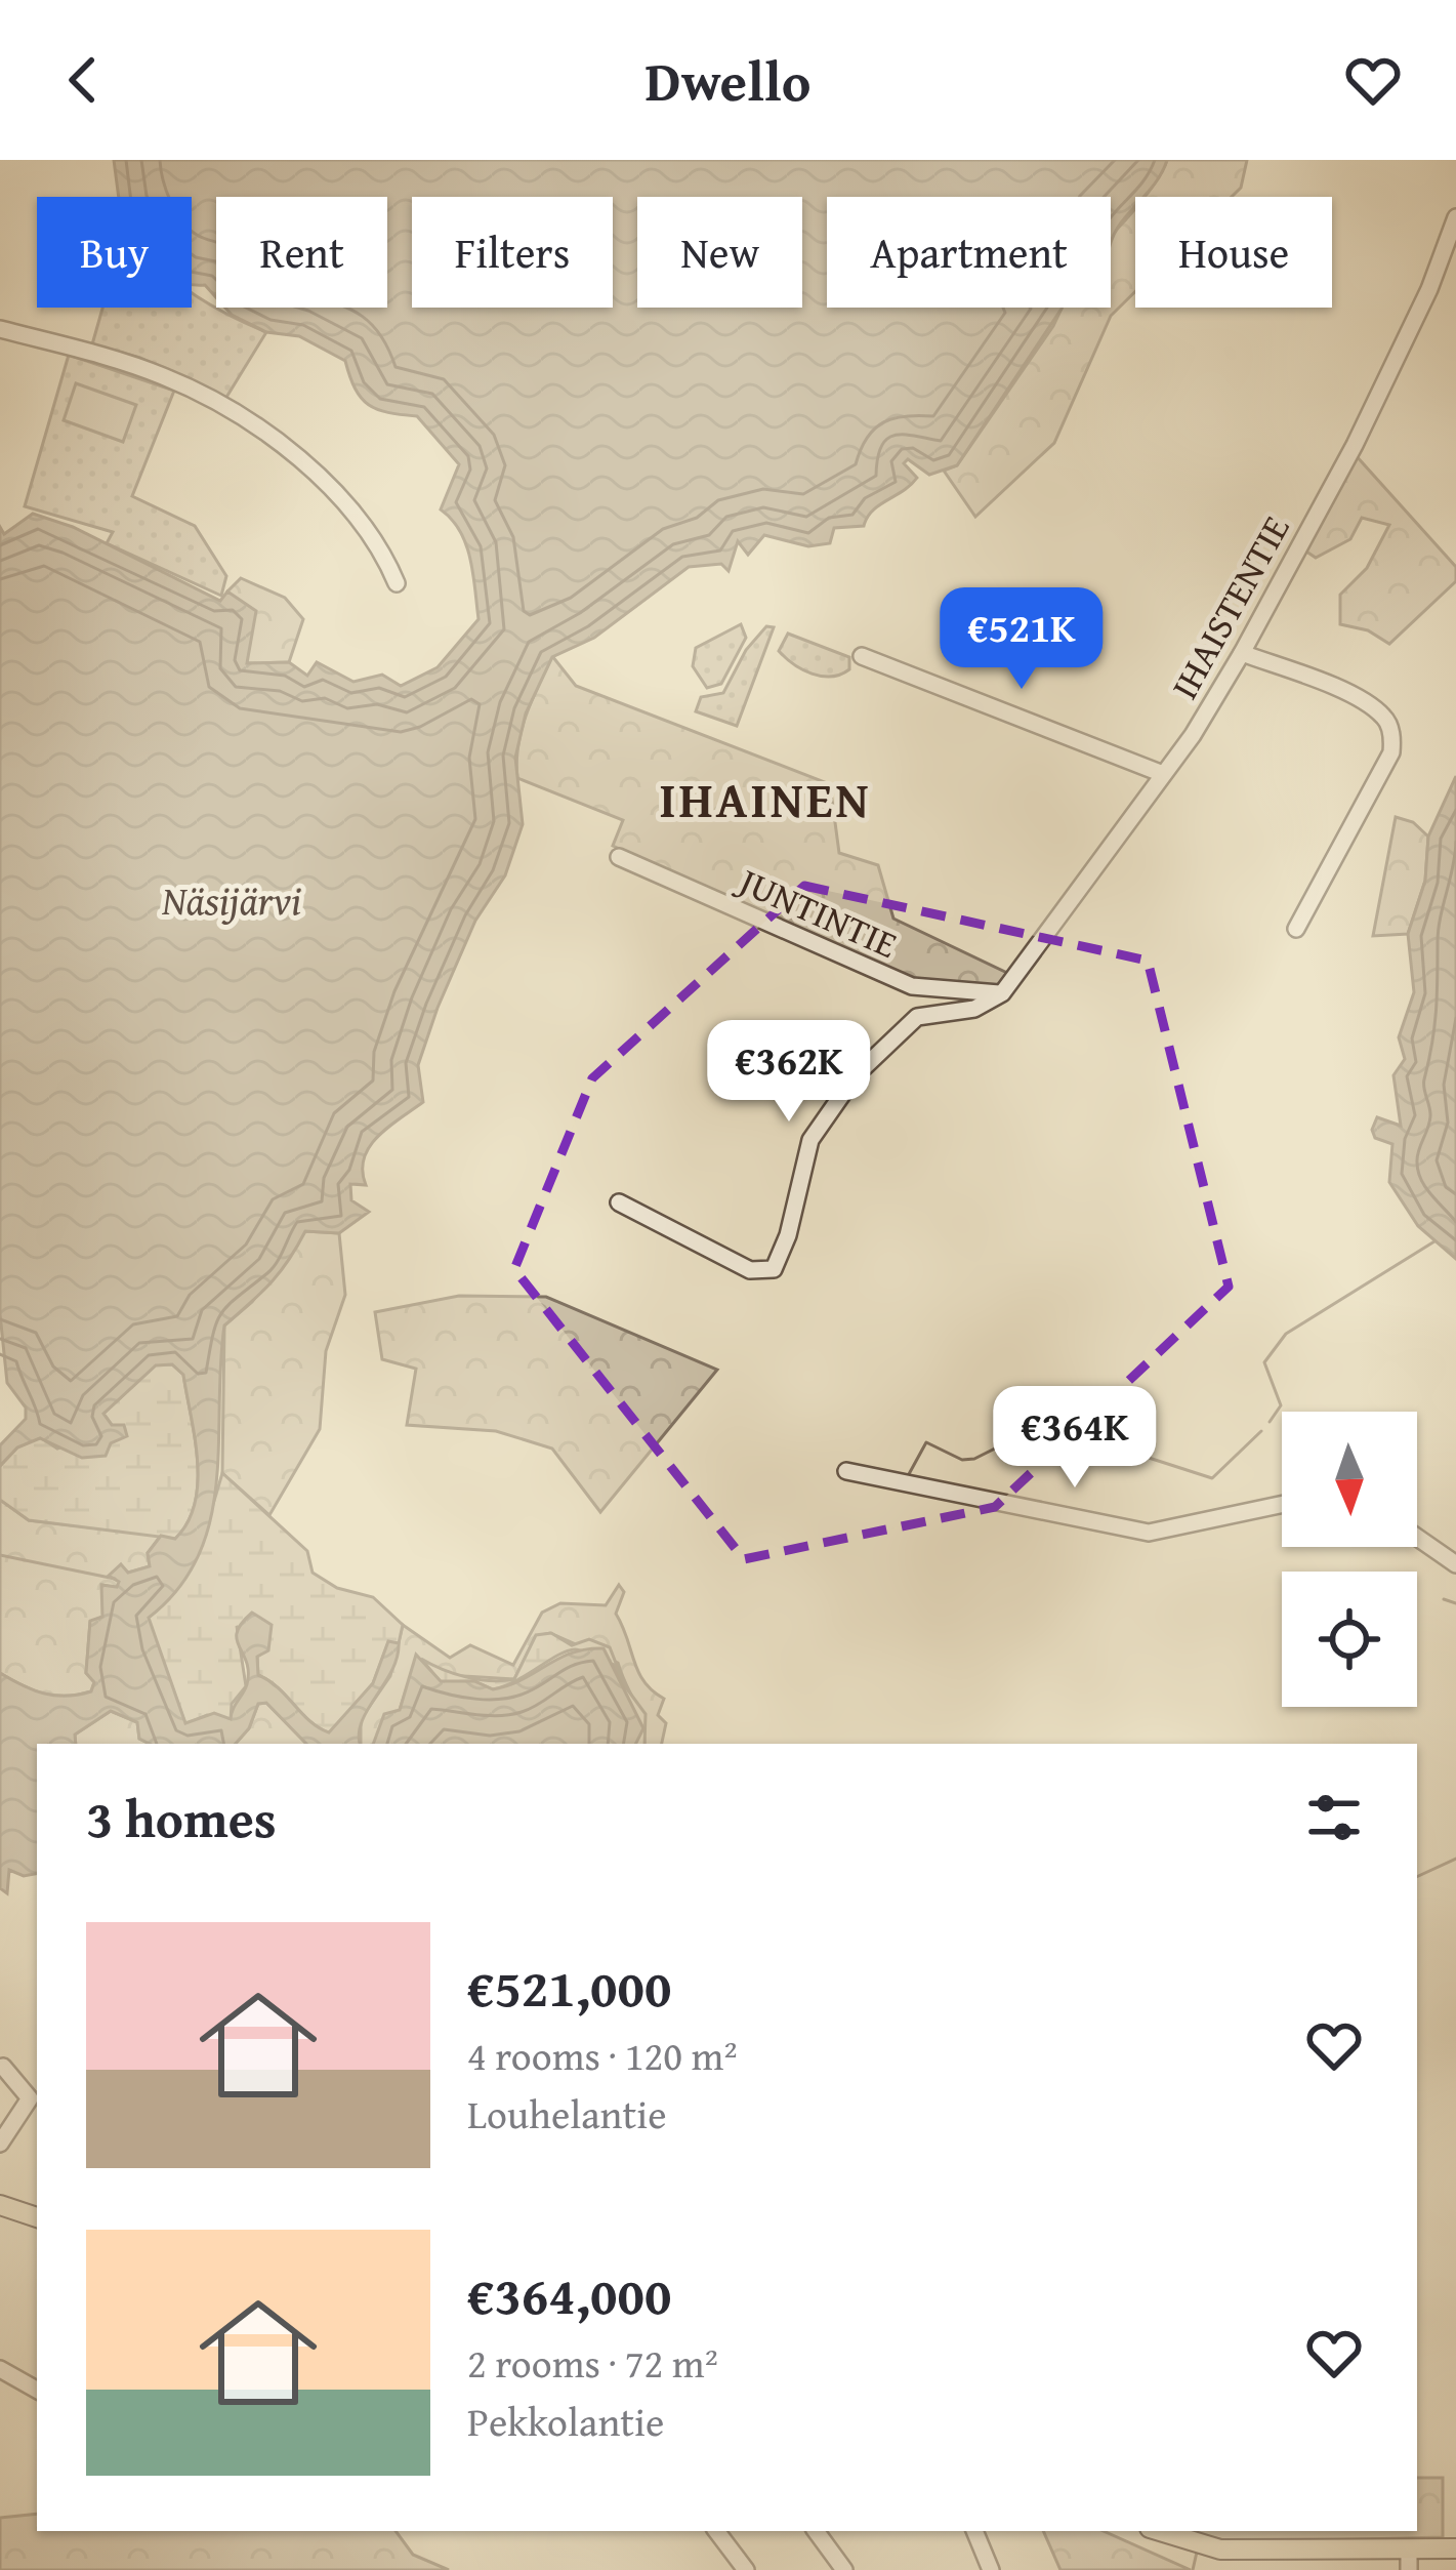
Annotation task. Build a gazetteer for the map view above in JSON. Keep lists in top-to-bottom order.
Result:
{
  "streets": {
    "street": ["IHAISTENTIE", "JUNTINTIE"]
  },
  "crossings": [
    ["IHAISTENTIE", "JUNTINTIE"]
  ],
  "districts": ["IHAINEN"],
  "water": ["Näsijärvi"],
  "north": "bottom",
  "page": {
    "header": "Dwello",
    "chip": [
      "Buy",
      "Rent",
      "Filters",
      "New",
      "Apartment",
      "House"
    ],
    "price": ["€521K", "€362K", "€364K"],
    "heading": "3 homes",
    "list": [
      {
        "name": "€521,000",
        "note": "4 rooms · 120 m² · Louhelantie"
      },
      {
        "name": "€364,000",
        "note": "2 rooms · 72 m² · Pekkolantie"
      }
    ]
  }
}
